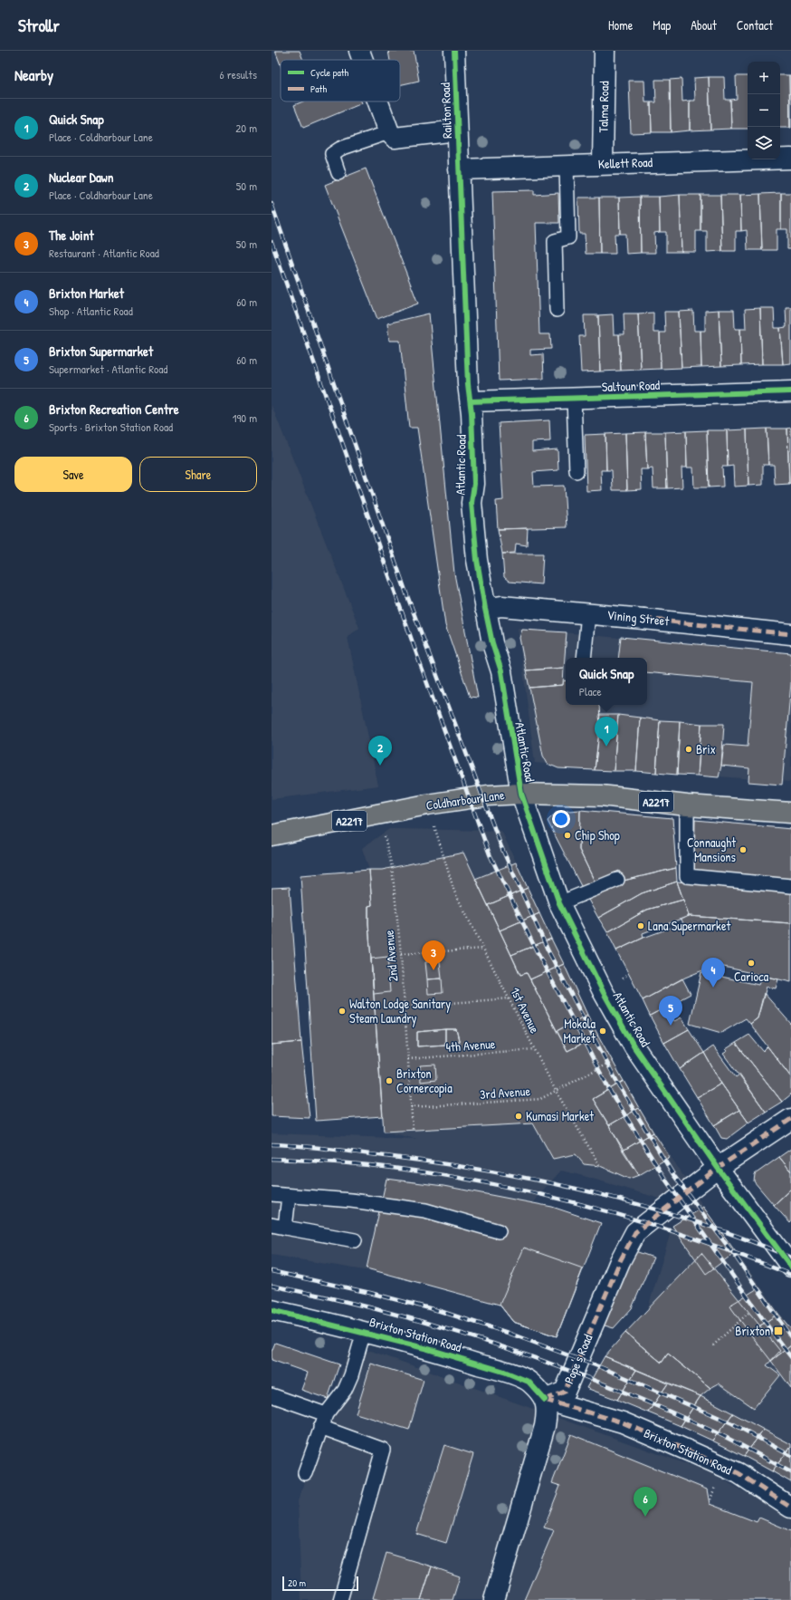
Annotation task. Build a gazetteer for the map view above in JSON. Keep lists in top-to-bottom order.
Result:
{
  "streets": {
    "main road": ["Coldharbour Lane", "A2217"],
    "street": [
      "Talma Road",
      "Railton Road",
      "Kellett Road",
      "Saltoun Road",
      "Atlantic Road",
      "Vining Street",
      "Brixton Station Road",
      "Pope's Road"
    ],
    "path": [
      "2nd Avenue",
      "1st Avenue",
      "4th Avenue",
      "3rd Avenue"
    ]
  },
  "crossings": [
    ["Talma Road", "Kellett Road"],
    ["Railton Road", "Kellett Road"],
    ["Railton Road", "Atlantic Road"],
    ["Kellett Road", "Atlantic Road"],
    ["Saltoun Road", "Atlantic Road"],
    ["Atlantic Road", "Vining Street"],
    ["Atlantic Road", "Coldharbour Lane"],
    ["Atlantic Road", "Pope's Road"],
    ["Coldharbour Lane", "2nd Avenue"],
    ["Coldharbour Lane", "1st Avenue"],
    ["2nd Avenue", "4th Avenue"],
    ["2nd Avenue", "3rd Avenue"],
    ["1st Avenue", "4th Avenue"],
    ["1st Avenue", "3rd Avenue"],
    ["Brixton Station Road", "Pope's Road"]
  ],
  "places": {
    "other": [
      "Brix",
      "Chip Shop",
      "Connaught Mansions",
      "Lana Supermarket",
      "Carioca",
      "Walton Lodge Sanitary Steam Laundry",
      "Mokola Market",
      "Brixton Cornercopia",
      "Kumasi Market"
    ],
    "transit": ["Brixton"]
  },
  "legend": ["Cycle path", "Path"],
  "scale_bar": "20 m",
  "page": {
    "header": "Strollr",
    "nav": [
      "Home",
      "Map",
      "About",
      "Contact"
    ],
    "heading": ["Nearby", "6 results"],
    "map_buttons": ["+", "−"],
    "list": [
      {
        "mark": "1",
        "name": "Quick Snap",
        "note": "Place · Coldharbour Lane",
        "value": "20 m"
      },
      {
        "mark": "2",
        "name": "Nuclear Dawn",
        "note": "Place · Coldharbour Lane",
        "value": "50 m"
      },
      {
        "mark": "3",
        "name": "The Joint",
        "note": "Restaurant · Atlantic Road",
        "value": "50 m"
      },
      {
        "mark": "4",
        "name": "Brixton Market",
        "note": "Shop · Atlantic Road",
        "value": "60 m"
      },
      {
        "mark": "5",
        "name": "Brixton Supermarket",
        "note": "Supermarket · Atlantic Road",
        "value": "60 m"
      },
      {
        "mark": "6",
        "name": "Brixton Recreation Centre",
        "note": "Sports · Brixton Station Road",
        "value": "190 m"
      }
    ],
    "buttons": ["Save", "Share"],
    "popup": ["Quick Snap", "Place"],
    "pins": [
      "1",
      "2",
      "3",
      "4",
      "5",
      "6"
    ],
    "scale": "20 m"
  }
}
